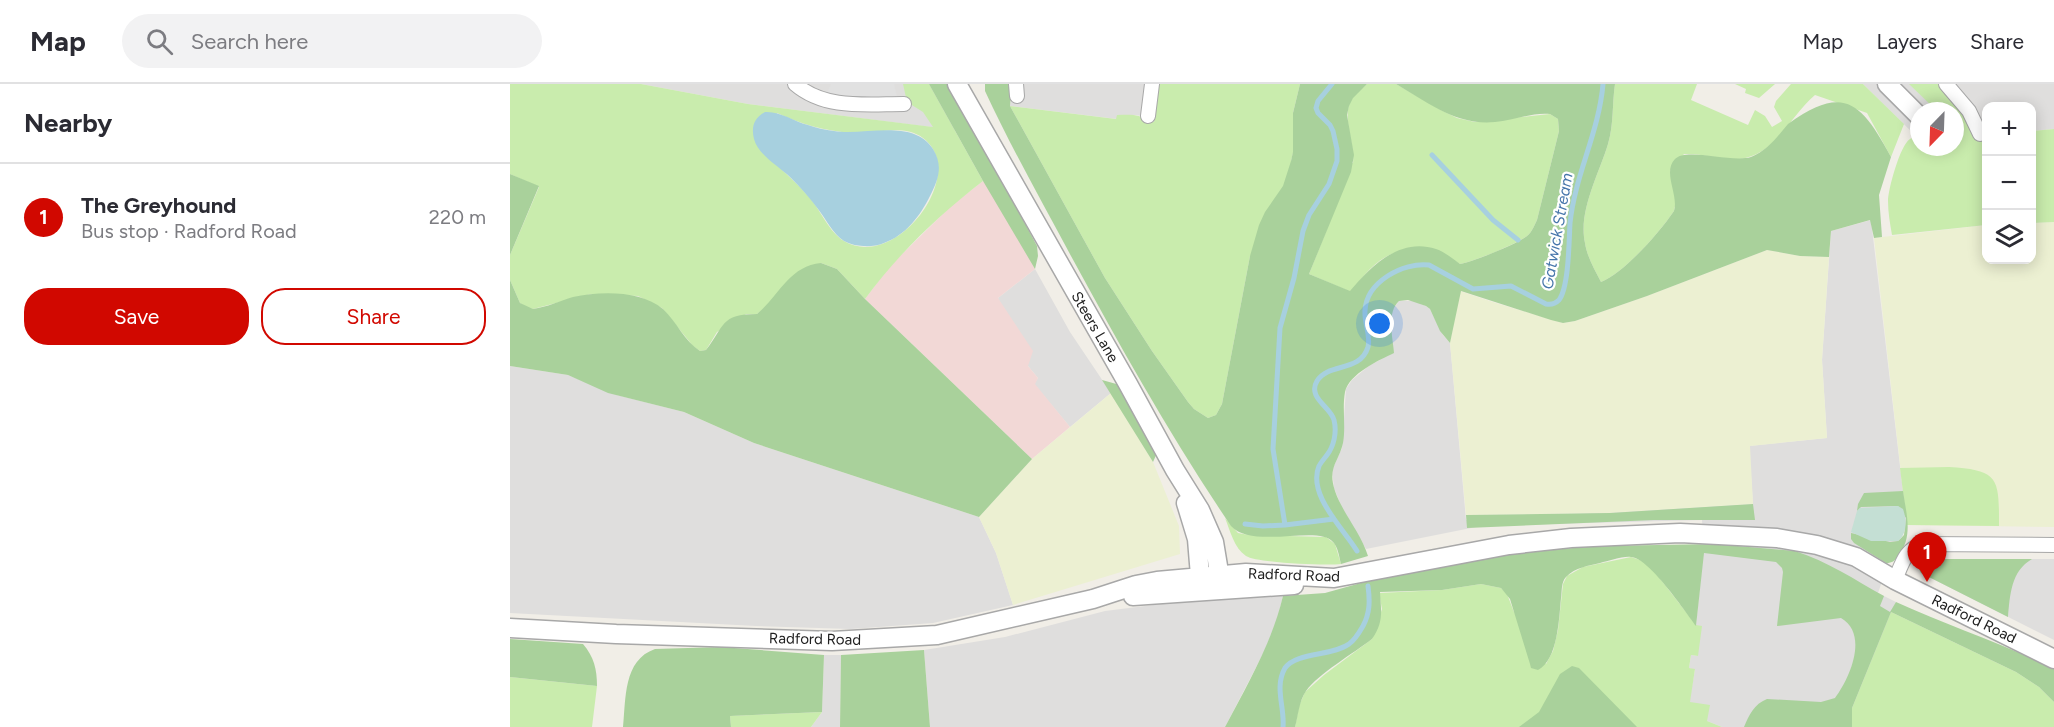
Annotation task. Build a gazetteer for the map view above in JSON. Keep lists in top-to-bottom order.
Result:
{
  "streets": {
    "street": ["Steers Lane", "Radford Road"]
  },
  "crossings": [
    ["Steers Lane", "Radford Road"]
  ],
  "water": ["Gatwick Stream"],
  "north": "bottom left",
  "page": {
    "header": "Map",
    "search": "Search here",
    "nav": ["Map", "Layers", "Share"],
    "heading": "Nearby",
    "map_buttons": ["+", "−"],
    "list": [
      {
        "mark": "1",
        "name": "The Greyhound",
        "note": "Bus stop · Radford Road",
        "value": "220 m"
      }
    ],
    "buttons": ["Save", "Share"],
    "pins": "1"
  }
}
